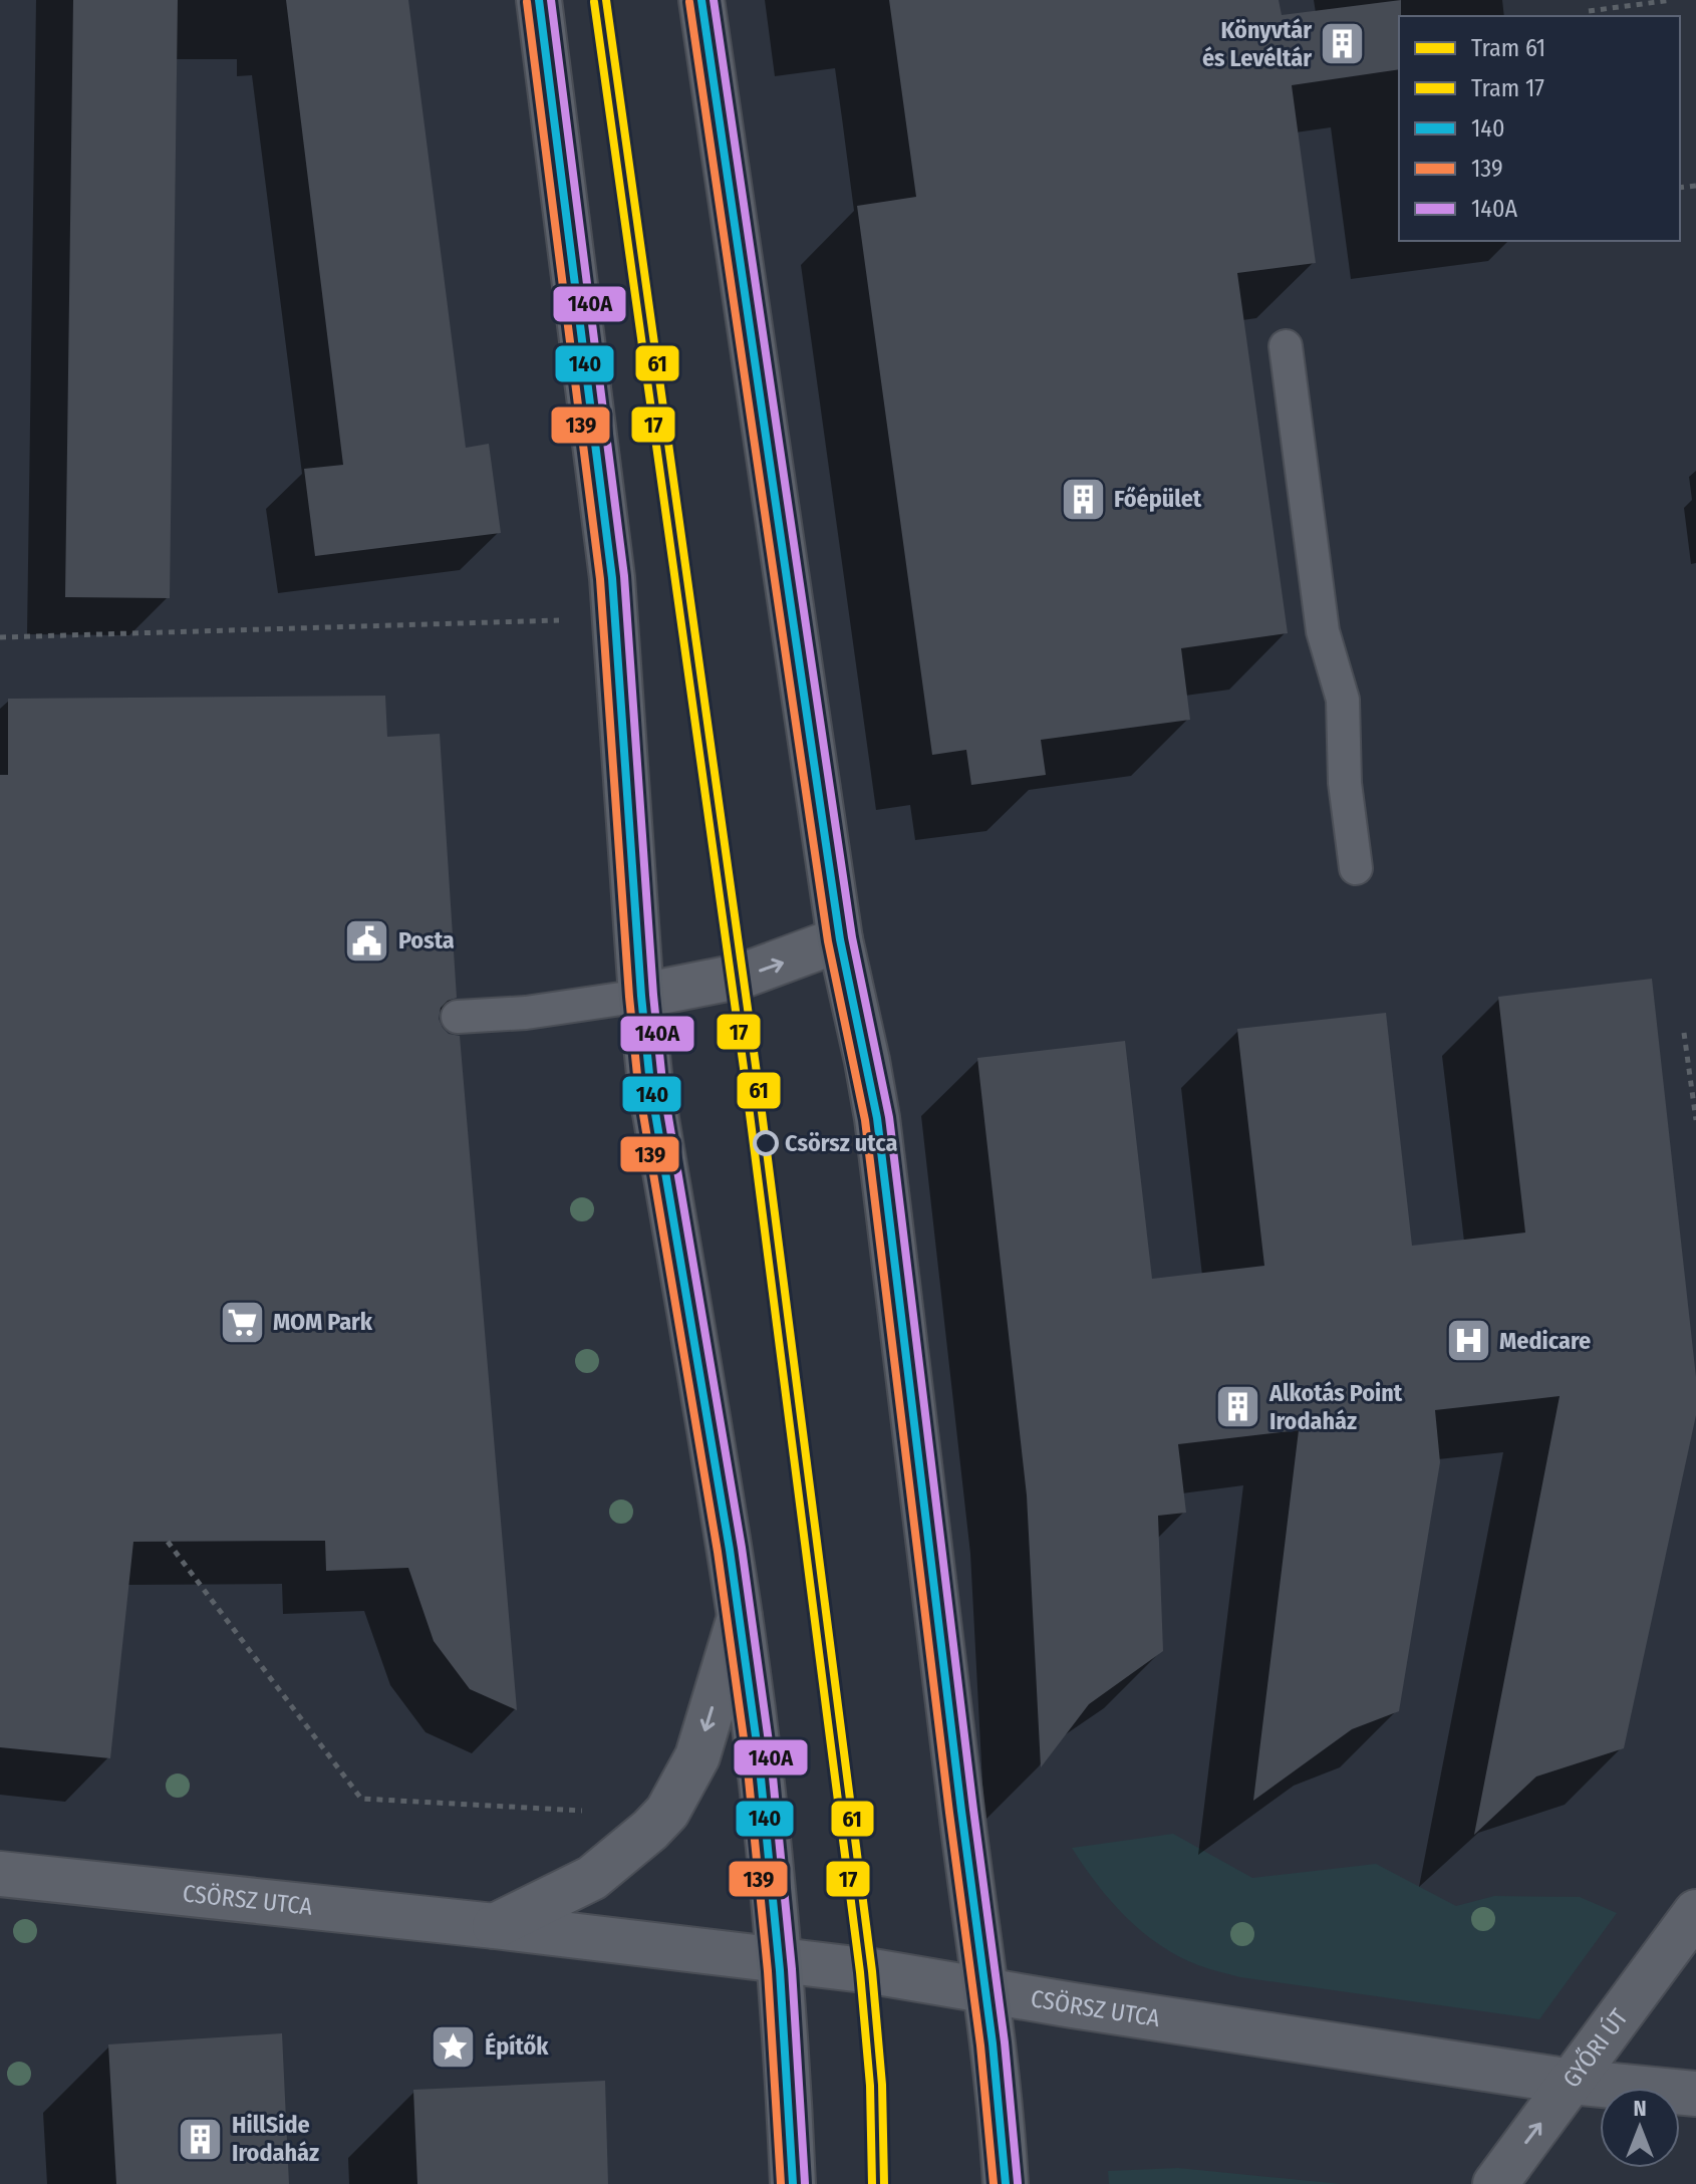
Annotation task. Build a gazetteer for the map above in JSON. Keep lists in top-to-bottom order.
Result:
{
  "streets": {
    "street": ["CSÖRSZ UTCA", "GYŐRI ÚT"]
  },
  "crossings": [
    ["CSÖRSZ UTCA", "GYŐRI ÚT"]
  ],
  "one_way": ["GYŐRI ÚT"],
  "places": {
    "building": [
      "Könyvtár és Levéltár",
      "Főépület",
      "Alkotás Point Irodaház",
      "HillSide Irodaház"
    ],
    "public building": ["Posta"],
    "other": ["Csörsz utca"],
    "supermarket": ["MOM Park"],
    "hospital": ["Medicare"],
    "place": ["Építők"]
  },
  "lines": [
    "tram line 61",
    "transit line 140",
    "transit line 140A",
    "tram line 17",
    "transit line 139"
  ],
  "legend": [
    "Tram 61",
    "Tram 17",
    "140",
    "139",
    "140A"
  ],
  "north": "top"
}
